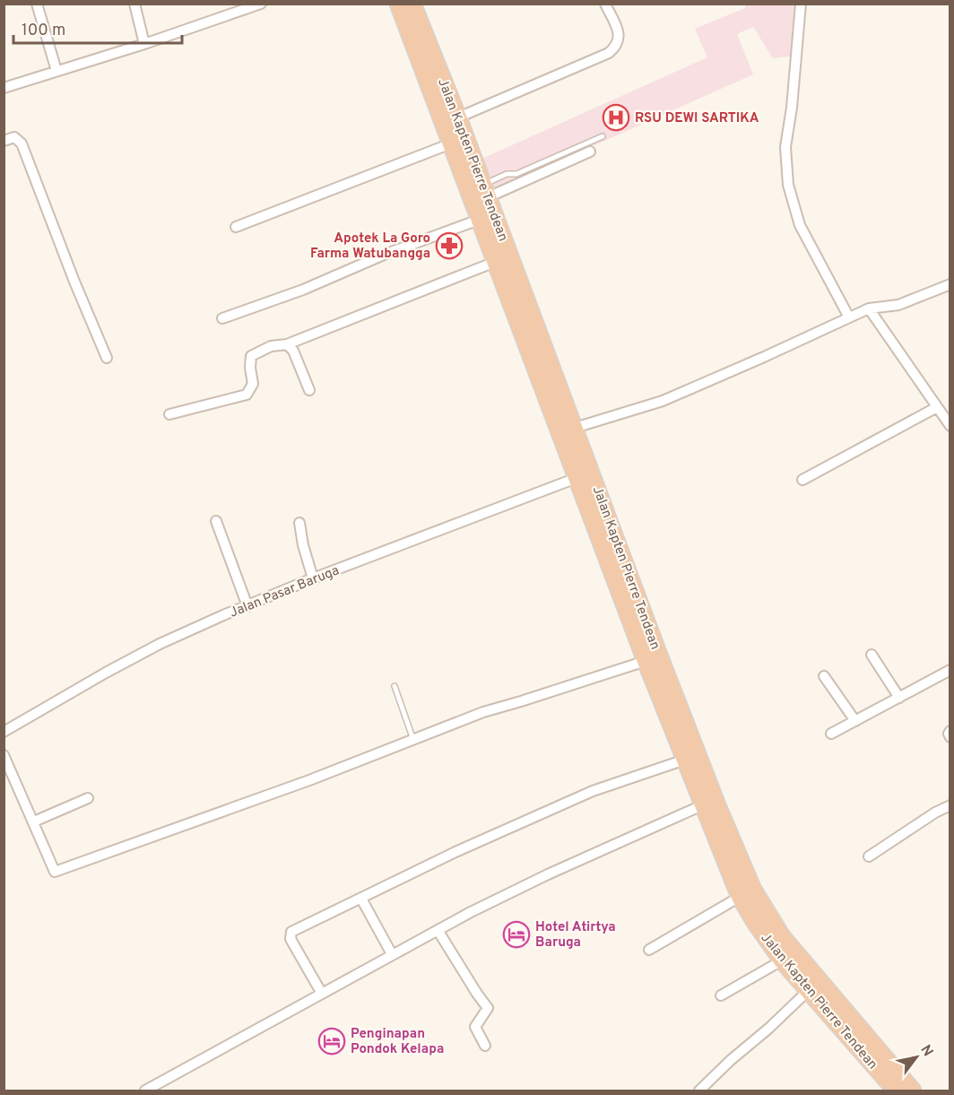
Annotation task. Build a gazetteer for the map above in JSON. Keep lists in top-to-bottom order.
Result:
{
  "streets": {
    "highway": ["Jalan Kapten Pierre Tendean"],
    "street": ["Jalan Pasar Baruga"]
  },
  "crossings": [
    ["Jalan Kapten Pierre Tendean", "Jalan Pasar Baruga"]
  ],
  "places": {
    "hospital": ["RSU DEWI SARTIKA"],
    "pharmacy": ["Apotek La Goro Farma Watubangga"],
    "hotel": ["Hotel Atirtya Baruga", "Penginapan Pondok Kelapa"]
  },
  "scale_bar": "100 m",
  "north": "top right"
}
